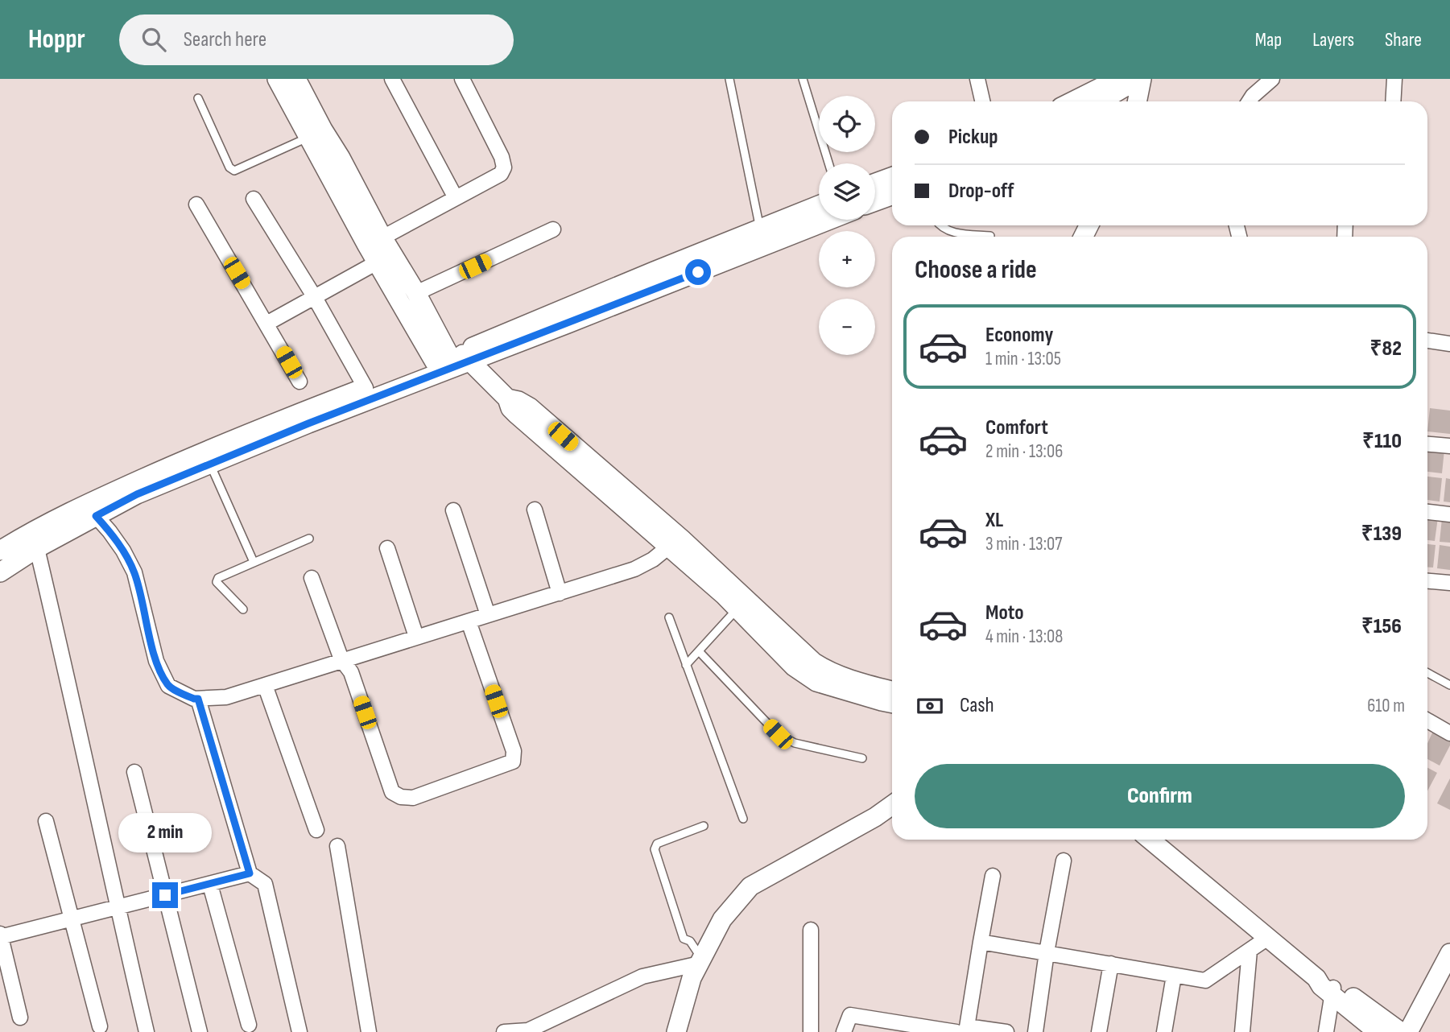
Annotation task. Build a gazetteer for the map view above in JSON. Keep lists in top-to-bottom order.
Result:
{
  "page": {
    "header": "Hoppr",
    "search": "Search here",
    "nav": ["Map", "Layers", "Share"],
    "map_buttons": ["+", "−"],
    "banner": ["Pickup", "Drop-off"],
    "heading": "Choose a ride",
    "list": [
      {
        "name": "Economy",
        "note": "1 min · 13:05",
        "value": "₹82"
      },
      {
        "name": "Comfort",
        "note": "2 min · 13:06",
        "value": "₹110"
      },
      {
        "name": "XL",
        "note": "3 min · 13:07",
        "value": "₹139"
      },
      {
        "name": "Moto",
        "note": "4 min · 13:08",
        "value": "₹156"
      }
    ],
    "pay": ["Cash", "610 m"],
    "buttons": "Confirm",
    "bubble": "2 min"
  }
}
